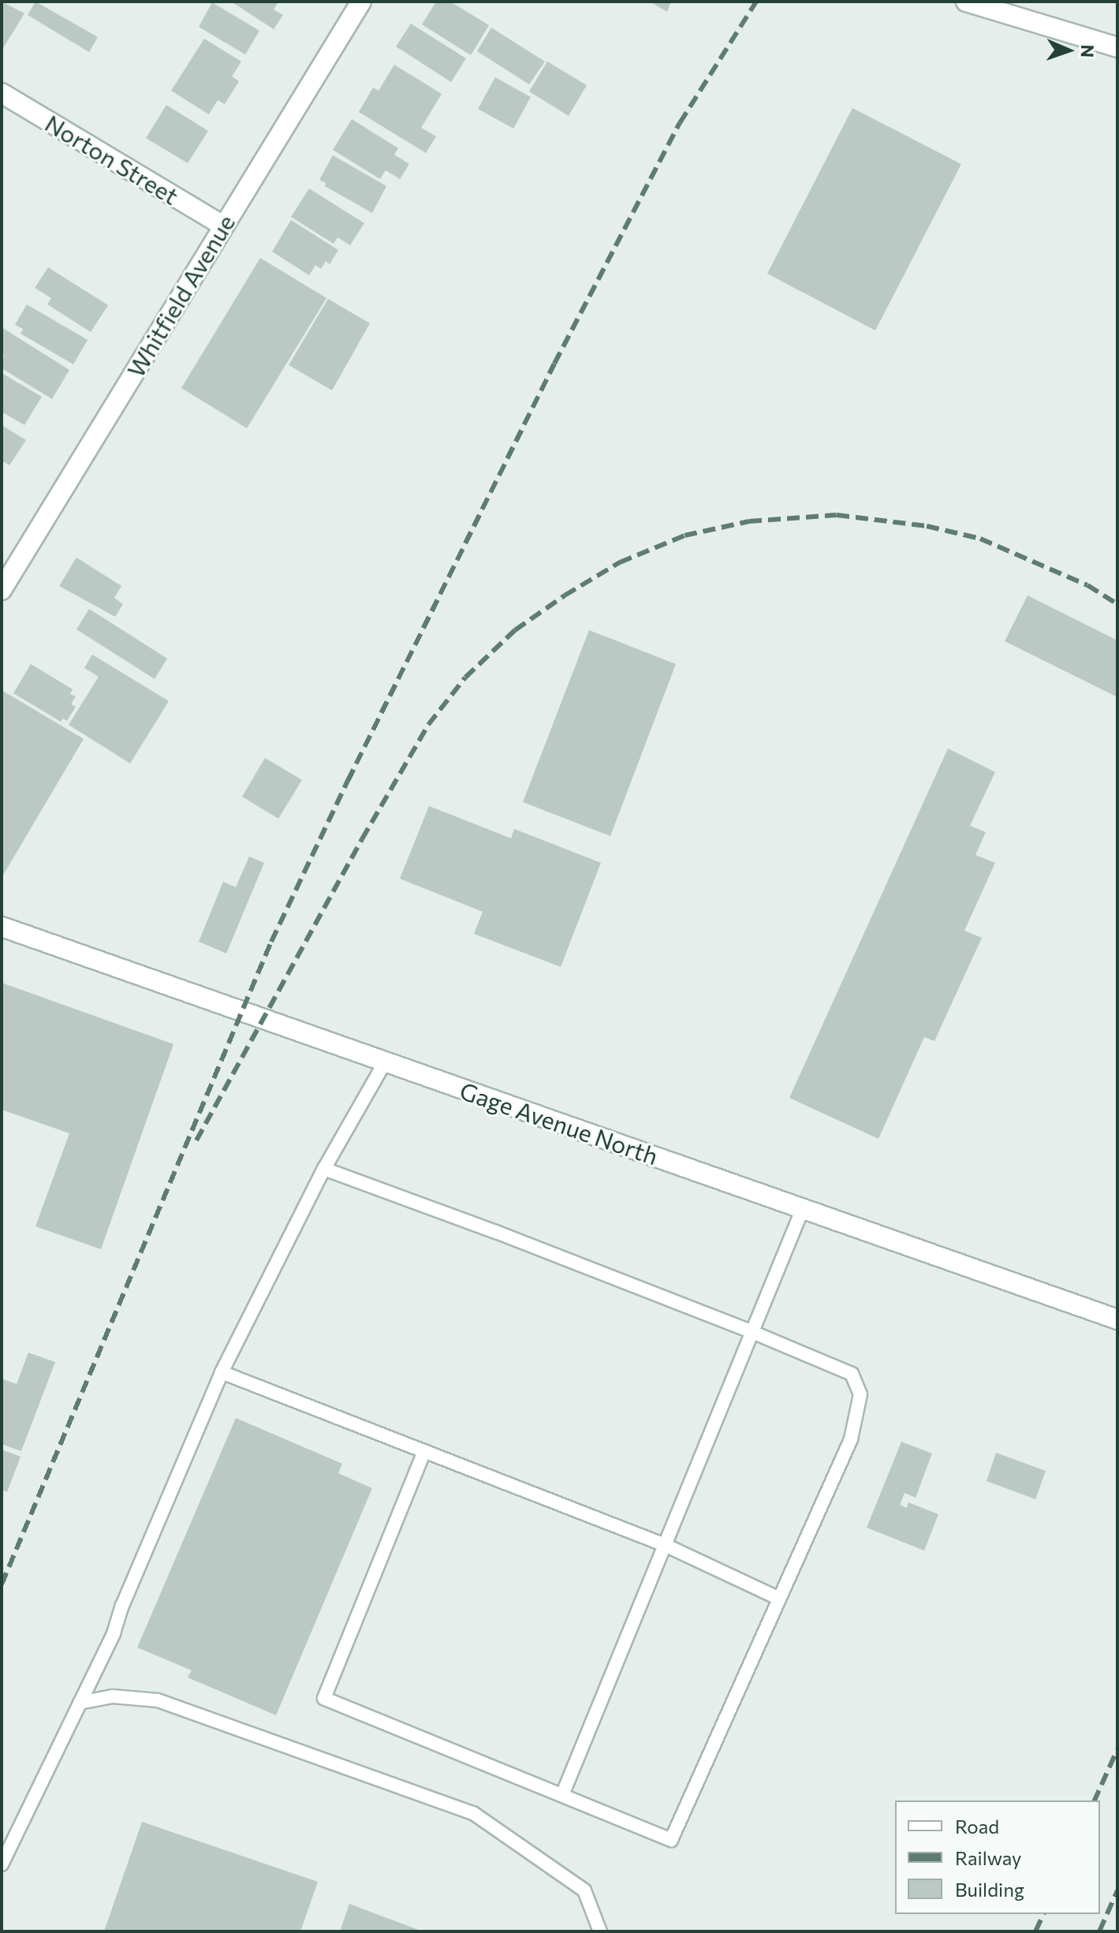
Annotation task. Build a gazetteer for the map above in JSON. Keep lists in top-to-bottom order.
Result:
{
  "streets": {
    "main road": ["Norton Street", "Whitfield Avenue", "Gage Avenue North"]
  },
  "crossings": [
    ["Norton Street", "Whitfield Avenue"]
  ],
  "legend": ["Road", "Railway", "Building"],
  "north": "right"
}
